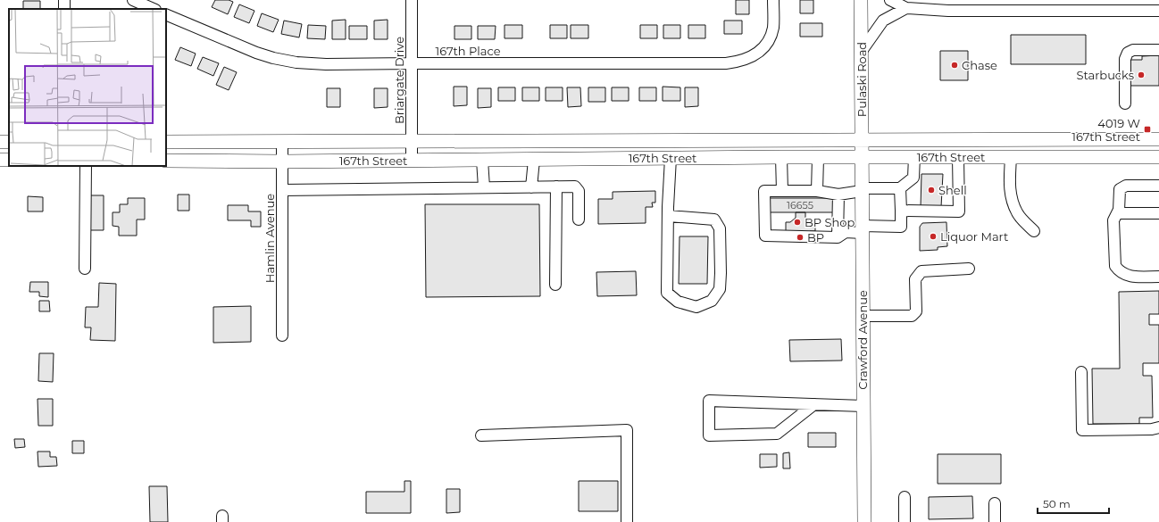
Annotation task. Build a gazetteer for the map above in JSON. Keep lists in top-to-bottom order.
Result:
{
  "streets": {
    "main road": ["Pulaski Road", "167th Street", "Crawford Avenue"],
    "street": ["167th Place", "Briargate Drive", "Hamlin Avenue"]
  },
  "crossings": [
    ["167th Place", "Briargate Drive"],
    ["Pulaski Road", "167th Street"],
    ["Pulaski Road", "Crawford Avenue"],
    ["Briargate Drive", "167th Street"],
    ["167th Street", "Hamlin Avenue"],
    ["167th Street", "Crawford Avenue"]
  ],
  "places": {
    "other": [
      "Chase",
      "Starbucks",
      "Shell",
      "BP Shop",
      "Liquor Mart",
      "BP"
    ],
    "transit": ["4019 W 167th Street"]
  },
  "house_numbers": ["16655"],
  "scale_bar": "50 m"
}
